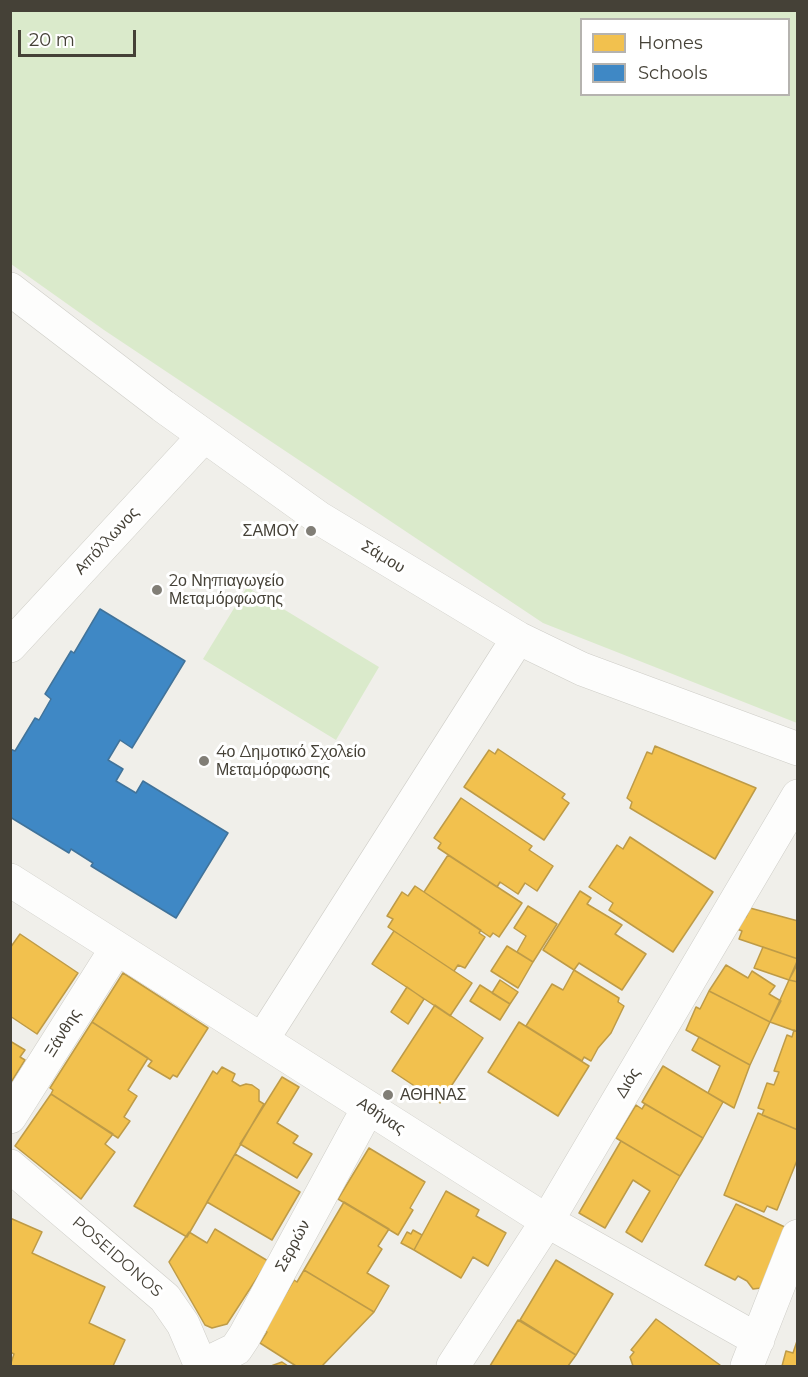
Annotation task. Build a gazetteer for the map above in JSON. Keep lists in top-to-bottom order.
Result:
{
  "streets": {
    "street": [
      "Απόλλωνος",
      "Σάμου",
      "Ξάνθης",
      "Διός",
      "Αθήνας",
      "Σερρών",
      "POSEIDONOS"
    ]
  },
  "crossings": [
    ["Απόλλωνος", "Σάμου"],
    ["Ξάνθης", "Αθήνας"],
    ["Διός", "Αθήνας"],
    ["Αθήνας", "Σερρών"],
    ["Σερρών", "POSEIDONOS"]
  ],
  "places": [
    "ΣΑΜΟΥ",
    "2ο Νηπιαγωγείο Μεταμόρφωσης",
    "4ο Δημοτικό Σχολείο Μεταμόρφωσης",
    "ΑΘΗΝΑΣ"
  ],
  "legend": ["Homes", "Schools"],
  "scale_bar": "20 m"
}
